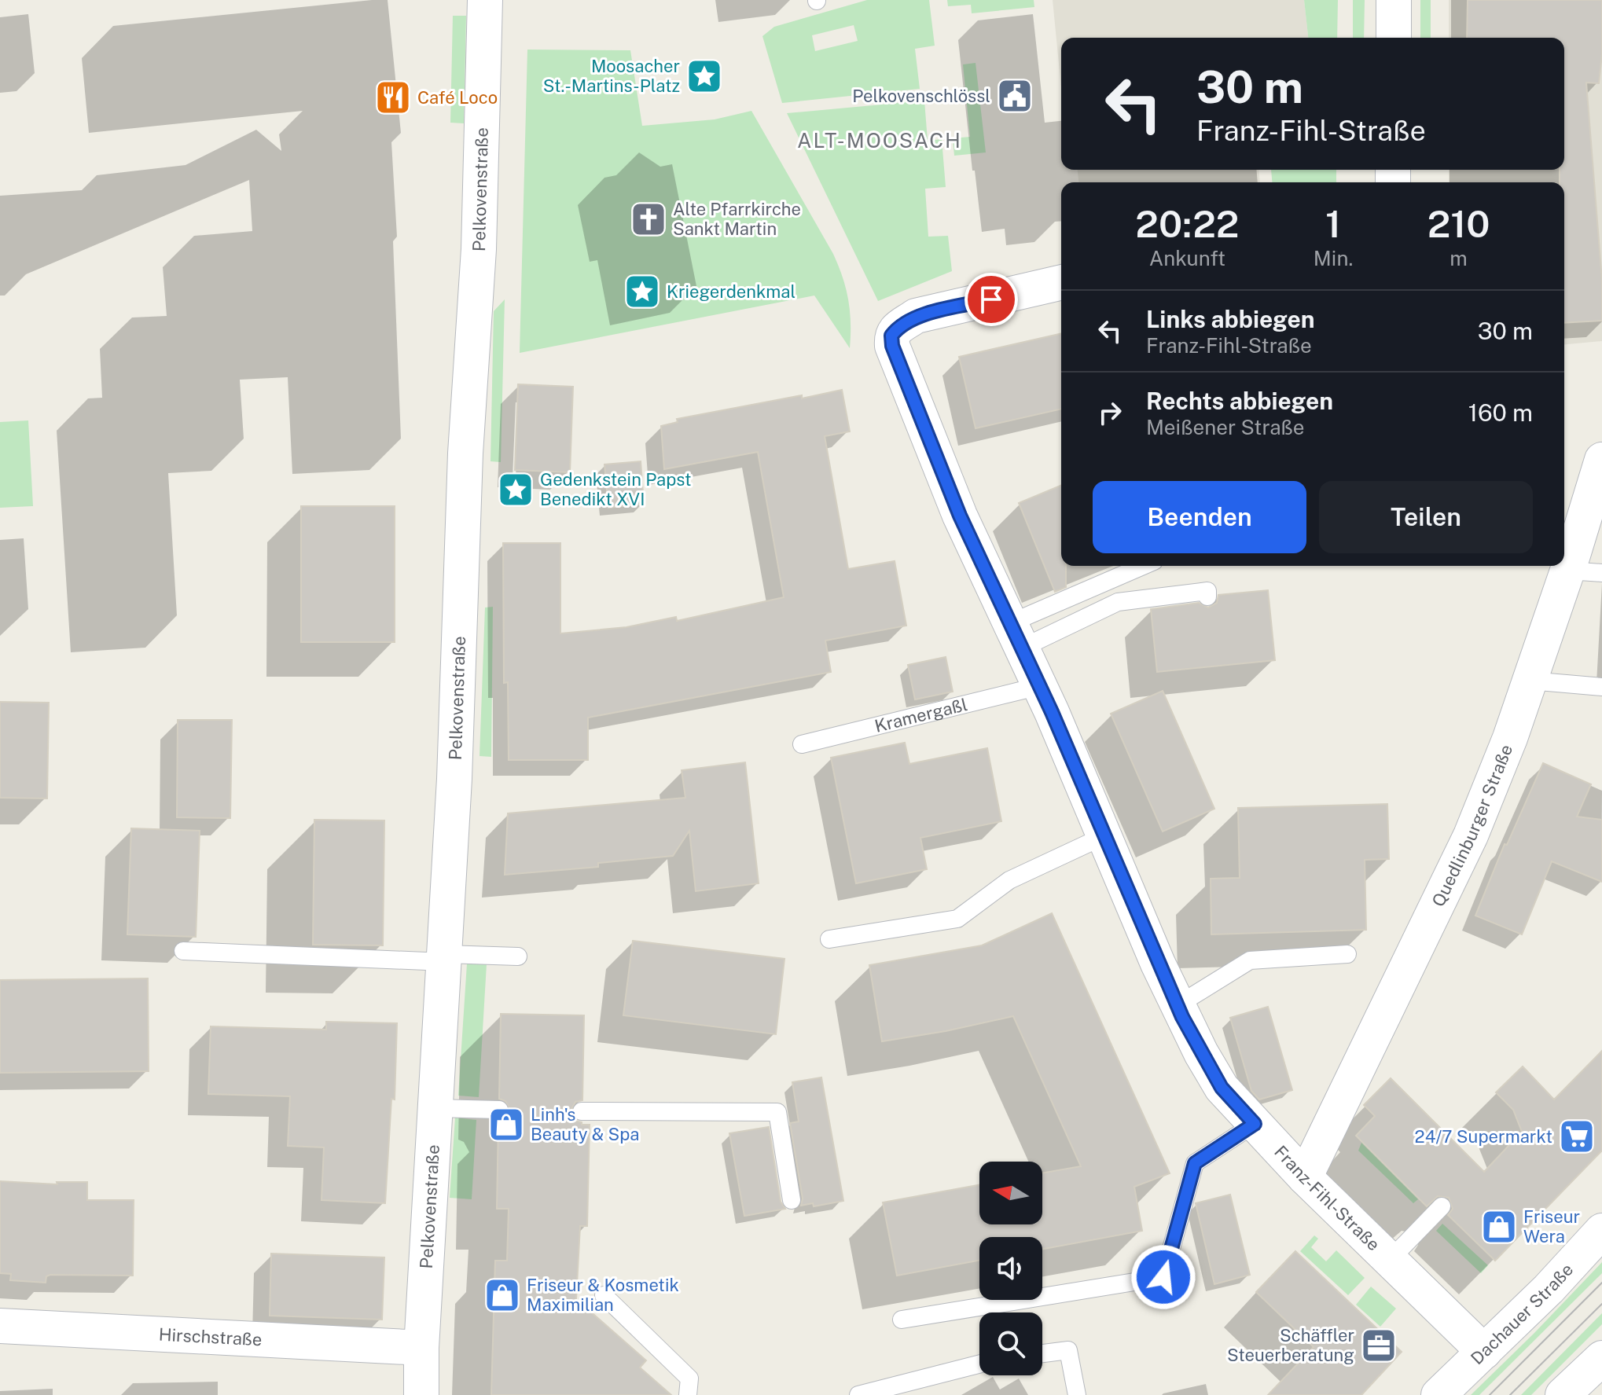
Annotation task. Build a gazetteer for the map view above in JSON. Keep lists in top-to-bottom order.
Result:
{
  "streets": {
    "street": [
      "Pelkovenstraße",
      "Quedlinburger Straße",
      "Franz-Fihl-Straße",
      "Dachauer Straße",
      "Hirschstraße"
    ],
    "lane": ["Kramergaßl"]
  },
  "crossings": [
    ["Pelkovenstraße", "Hirschstraße"],
    ["Kramergaßl", "Franz-Fihl-Straße"],
    ["Quedlinburger Straße", "Franz-Fihl-Straße"],
    ["Franz-Fihl-Straße", "Dachauer Straße"]
  ],
  "districts": ["ALT-MOOSACH"],
  "places": {
    "place": ["Moosacher St.-Martins-Platz", "Kriegerdenkmal", "Gedenkstein Papst Benedikt XVI"],
    "public building": ["Pelkovenschlössl"],
    "restaurant": ["Café Loco"],
    "church": ["Alte Pfarrkirche Sankt Martin"],
    "shop": ["Linh's Beauty & Spa", "Friseur Wera", "Friseur & Kosmetik Maximilian"],
    "supermarket": ["24/7 Supermarkt"],
    "office": ["Schäffler Steuerberatung"]
  },
  "north": "left",
  "page": {
    "turn": ["30 m", "Franz-Fihl-Straße"],
    "eta": [
      "20:22",
      "Ankunft",
      "1",
      "Min.",
      "210",
      "m"
    ],
    "list": [
      {
        "name": "Links abbiegen",
        "note": "Franz-Fihl-Straße",
        "value": "30 m"
      },
      {
        "name": "Rechts abbiegen",
        "note": "Meißener Straße",
        "value": "160 m"
      }
    ],
    "buttons": ["Beenden", "Teilen"]
  }
}
